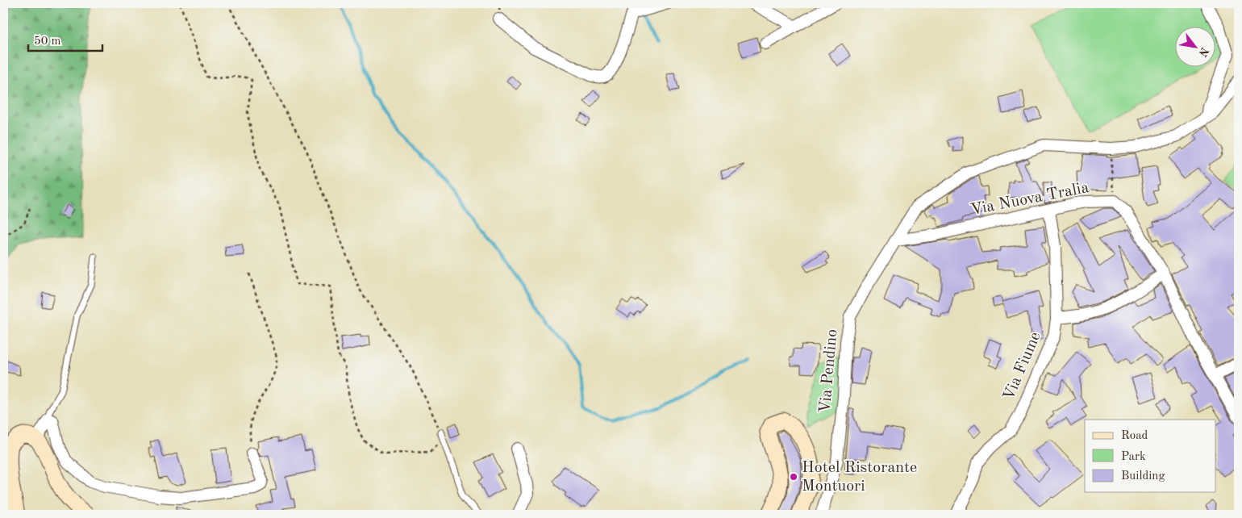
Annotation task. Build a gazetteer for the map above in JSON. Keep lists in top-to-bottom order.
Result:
{
  "streets": {
    "street": ["Via Nuova Tralia", "Via Fiume", "Via Pendino"]
  },
  "crossings": [
    ["Via Nuova Tralia", "Via Fiume"],
    ["Via Nuova Tralia", "Via Pendino"]
  ],
  "places": ["Hotel Ristorante Montuori"],
  "legend": ["Road", "Park", "Building"],
  "scale_bar": "50 m",
  "north": "bottom right"
}
